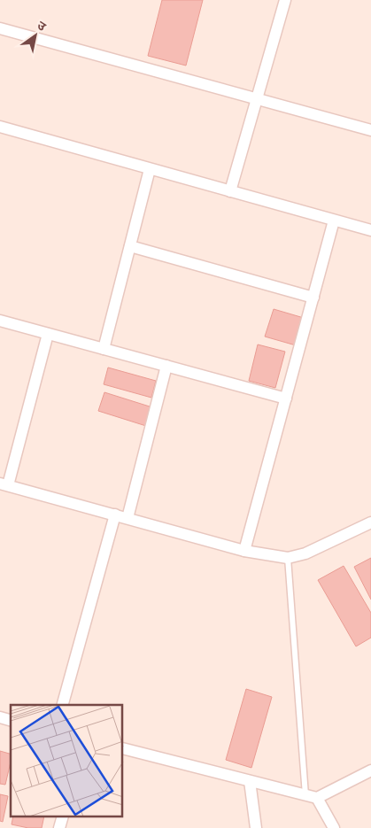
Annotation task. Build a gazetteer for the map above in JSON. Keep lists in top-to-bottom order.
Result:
{
  "north": "top right"
}
